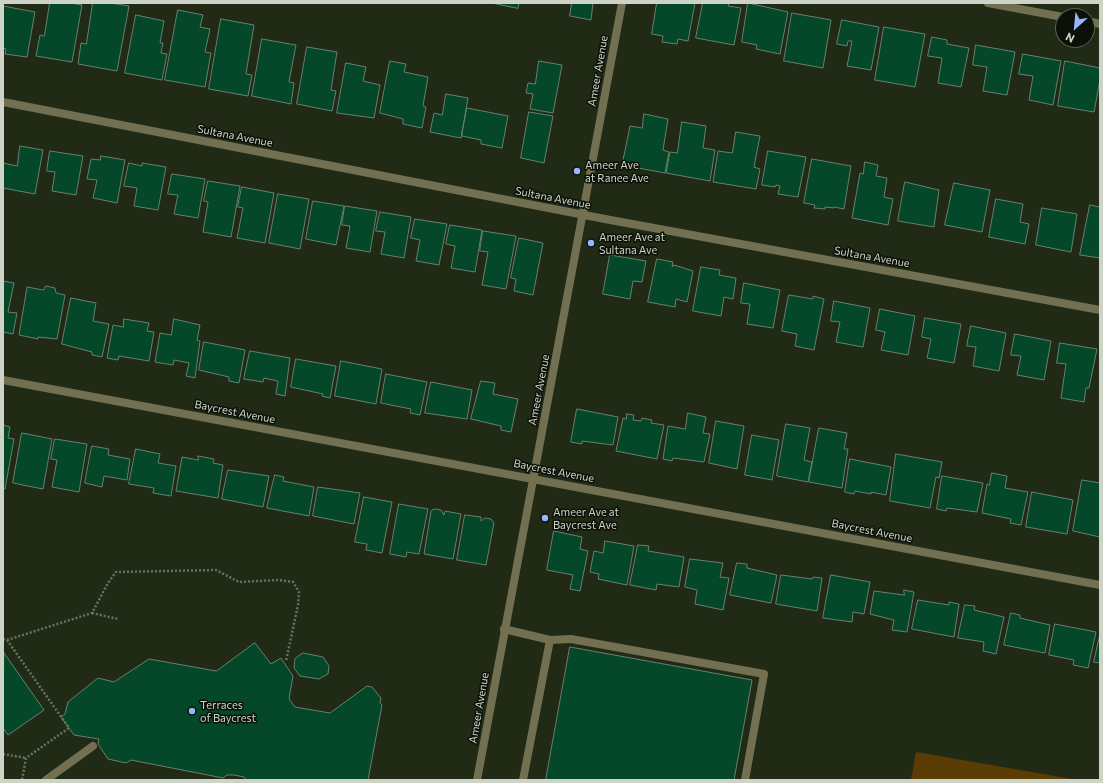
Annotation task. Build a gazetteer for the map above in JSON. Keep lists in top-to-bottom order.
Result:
{
  "streets": {
    "street": ["Ameer Avenue", "Sultana Avenue", "Baycrest Avenue"]
  },
  "crossings": [
    ["Ameer Avenue", "Sultana Avenue"],
    ["Ameer Avenue", "Baycrest Avenue"]
  ],
  "places": [
    "Ameer Ave at Ranee Ave",
    "Ameer Ave at Sultana Ave",
    "Ameer Ave at Baycrest Ave",
    "Terraces of Baycrest"
  ],
  "north": "bottom left"
}
